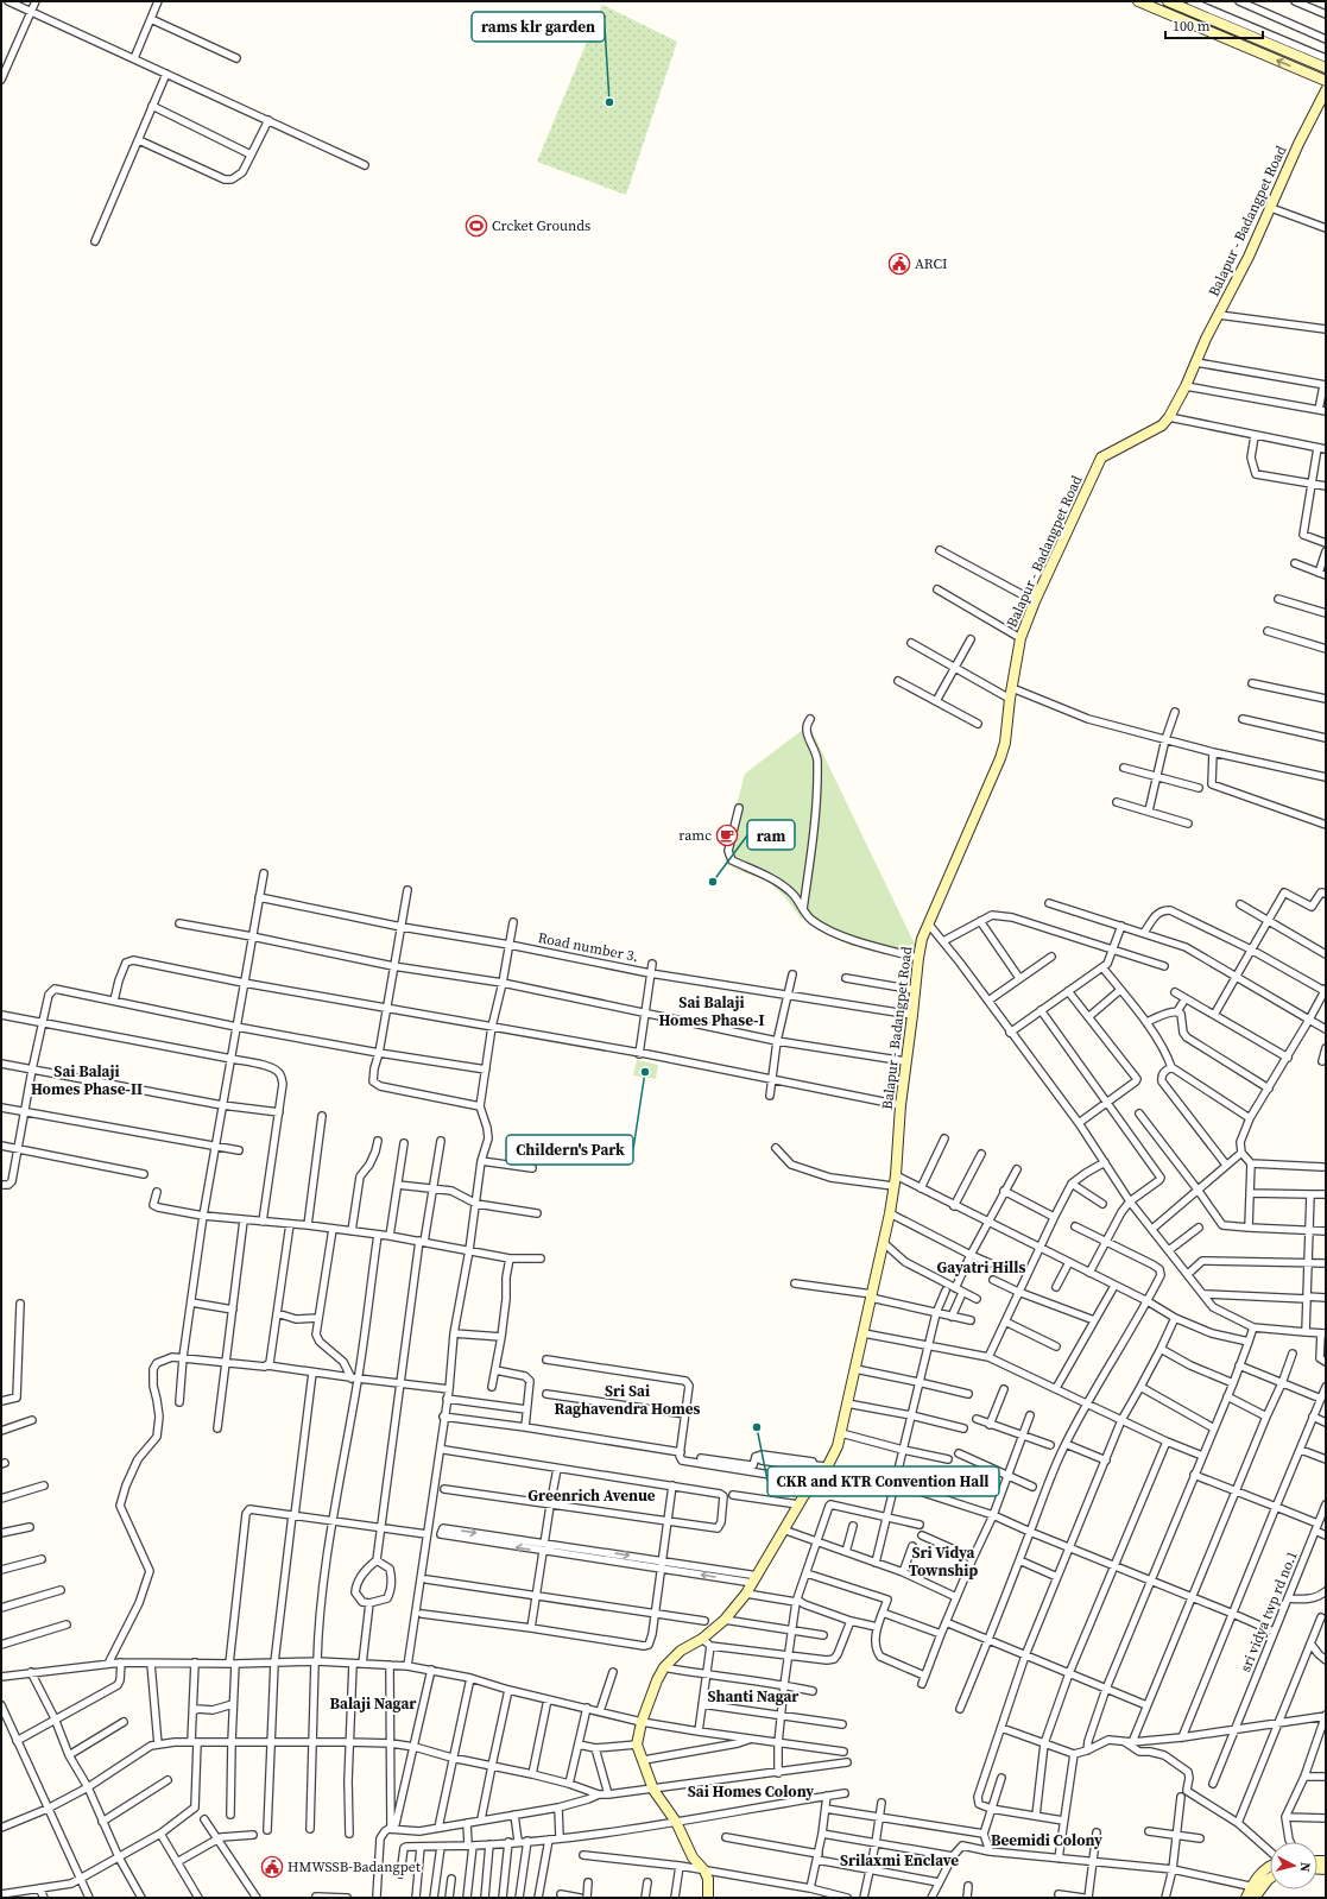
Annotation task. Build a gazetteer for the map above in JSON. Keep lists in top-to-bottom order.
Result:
{
  "streets": {
    "street": ["Balapur - Badangpet Road", "Road number 3.", "sri vidya twp rd no.1"]
  },
  "crossings": [
    ["Balapur - Badangpet Road", "Road number 3."]
  ],
  "districts": [
    "Sai Balaji Homes Phase-I",
    "Sai Balaji Homes Phase-II",
    "Gayatri Hills",
    "Sri Sai Raghavendra Homes",
    "Greenrich Avenue",
    "Sri Vidya Township",
    "Shanti Nagar",
    "Balaji Nagar",
    "Sai Homes Colony",
    "Beemidi Colony",
    "Srilaxmi Enclave"
  ],
  "places": {
    "other": [
      "rams klr garden",
      "ram",
      "Childern's Park",
      "CKR and KTR Convention Hall"
    ],
    "sports": ["Crcket Grounds"],
    "public building": ["ARCI", "HMWSSB-Badangpet"],
    "cafe": ["ramc"]
  },
  "scale_bar": "100 m",
  "north": "right"
}
